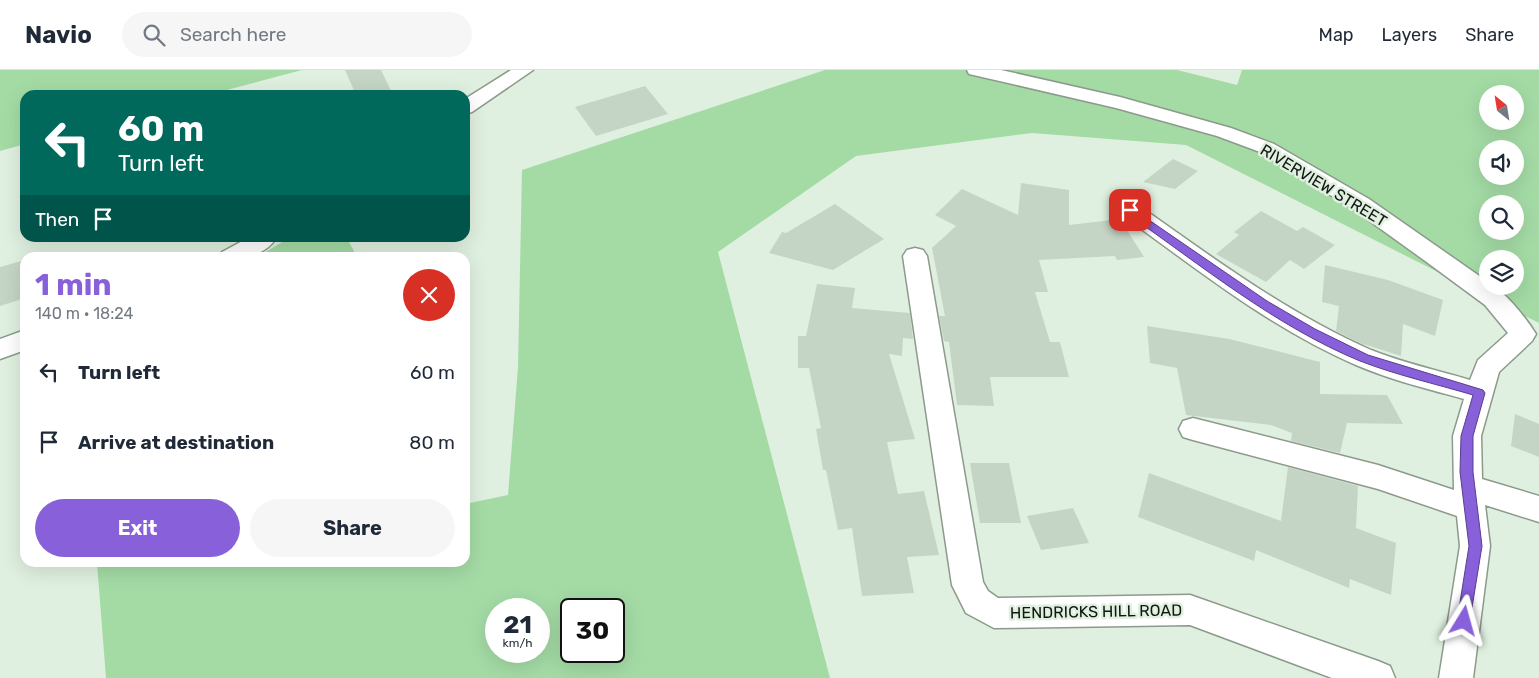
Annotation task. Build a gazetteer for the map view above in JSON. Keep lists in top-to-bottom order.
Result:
{
  "streets": {
    "street": ["RIVERVIEW STREET", "HENDRICKS HILL ROAD"]
  },
  "north": "top left",
  "page": {
    "header": "Navio",
    "search": "Search here",
    "nav": ["Map", "Layers", "Share"],
    "turn": ["60 m", "Turn left"],
    "then": "Then",
    "heading": ["1 min", "140 m · 18:24"],
    "list": [
      {
        "name": "Turn left",
        "value": "60 m"
      },
      {
        "name": "Arrive at destination",
        "value": "80 m"
      }
    ],
    "buttons": ["Exit", "Share"],
    "speed": "21 km/h",
    "limit": "30"
  }
}
